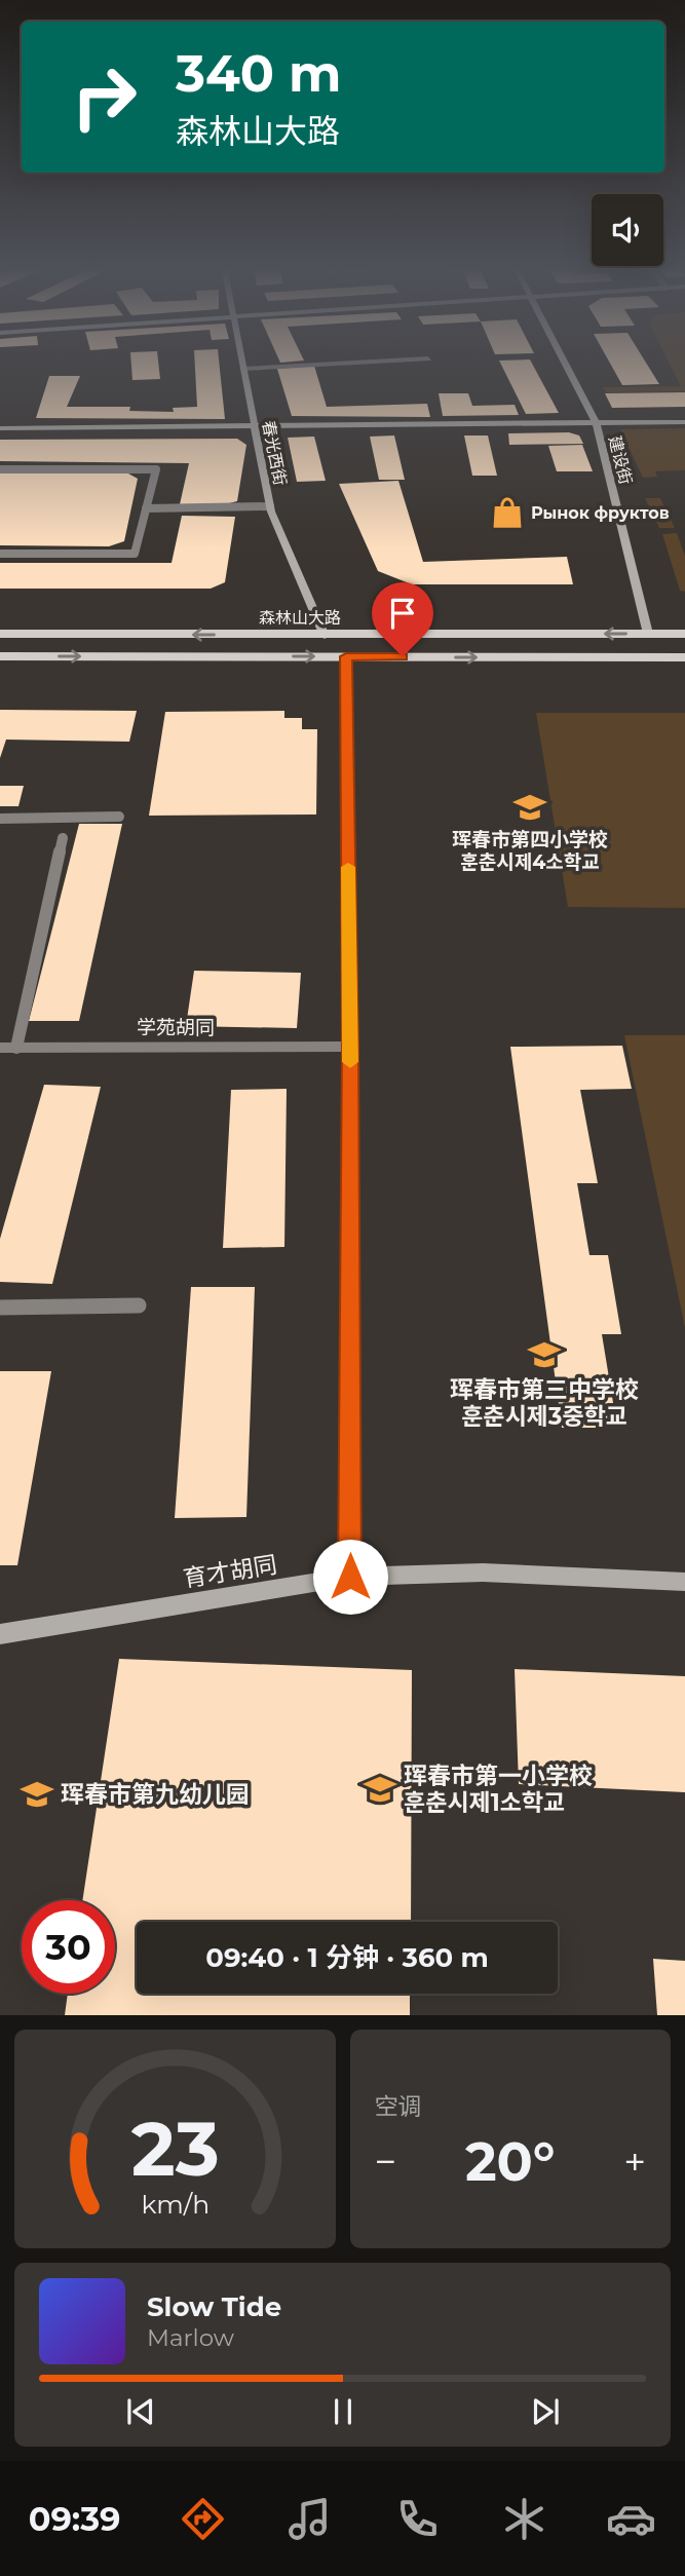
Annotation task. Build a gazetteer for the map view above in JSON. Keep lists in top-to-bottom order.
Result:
{
  "streets": {
    "main road": ["森林山大路"],
    "street": [
      "春光西街",
      "建设街",
      "学苑胡同",
      "育才胡同"
    ]
  },
  "crossings": [
    ["春光西街", "森林山大路"],
    ["建设街", "森林山大路"]
  ],
  "places": {
    "shop": ["Рынок фруктов"],
    "school or university": [
      "珲春市第四小学校 훈춘시제4소학교",
      "珲春市第三中学校 훈춘시제3중학교",
      "珲春市第一小学校 훈춘시제1소학교",
      "珲春市第九幼儿园"
    ]
  },
  "page": {
    "turn": ["340 m", "森林山大路"],
    "limit": "30",
    "trip": "09:40 · 1 分钟 · 360 m",
    "tile": "空调",
    "heat": ["−", "20°", "+"],
    "song": ["Slow Tide", "Marlow"],
    "tabs": "09:39",
    "gauge": ["23", "km/h"]
  }
}
